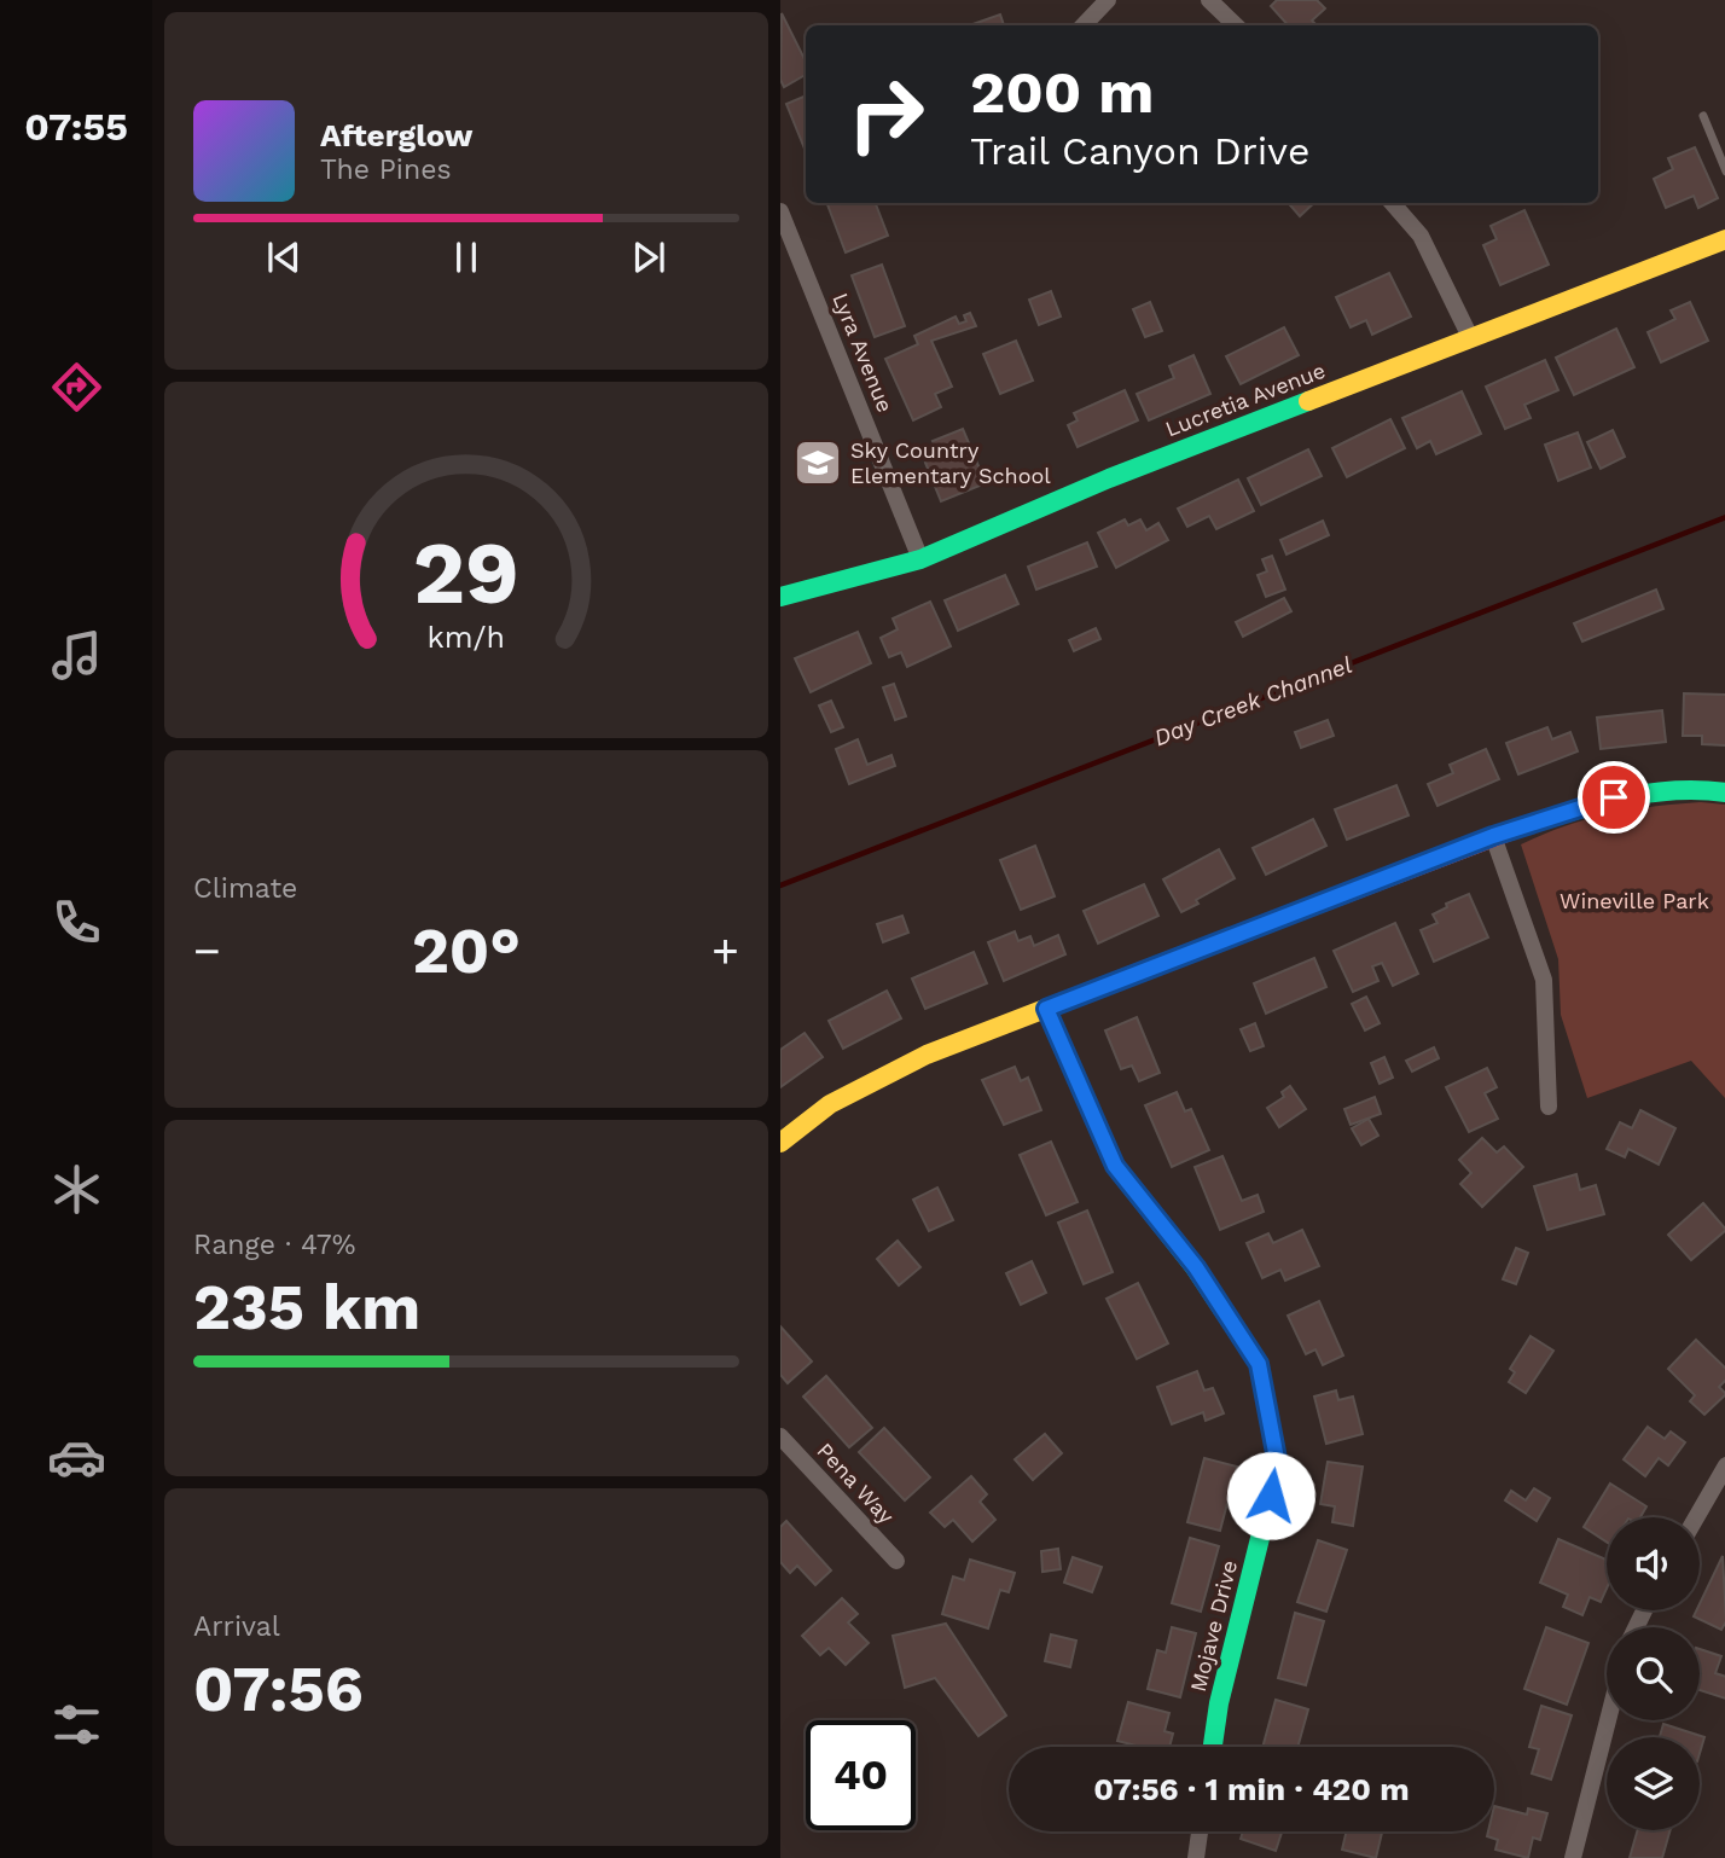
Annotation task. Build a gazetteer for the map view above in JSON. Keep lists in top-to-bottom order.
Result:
{
  "streets": {
    "street": [
      "Lyra Avenue",
      "Lucretia Avenue",
      "Pena Way",
      "Mojave Drive"
    ]
  },
  "crossings": [
    ["Lyra Avenue", "Lucretia Avenue"]
  ],
  "water": ["Day Creek Channel"],
  "parks": ["Wineville Park"],
  "places": {
    "school or university": ["Sky Country Elementary School"]
  },
  "page": {
    "tabs": "07:55",
    "turn": ["200 m", "Trail Canyon Drive"],
    "song": ["Afterglow", "The Pines"],
    "tile": [
      "Climate",
      ["Range · 47%", "235 km"],
      ["Arrival", "07:56"]
    ],
    "heat": ["−", "20°", "+"],
    "limit": "40",
    "trip": "07:56 · 1 min · 420 m",
    "gauge": ["29", "km/h"]
  }
}
